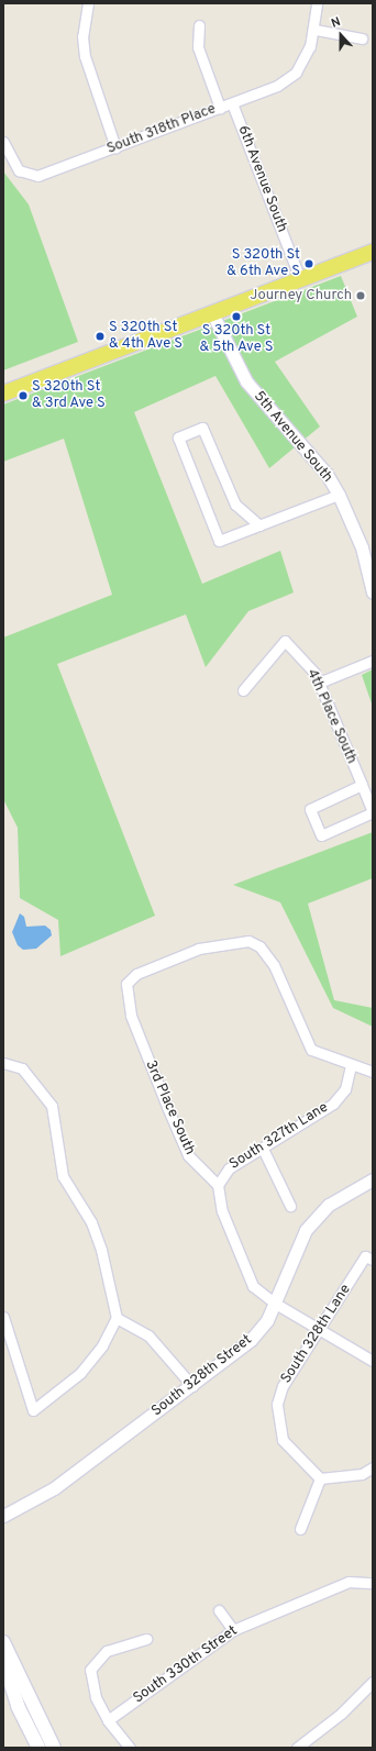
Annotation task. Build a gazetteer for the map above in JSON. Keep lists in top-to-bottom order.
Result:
{
  "streets": {
    "street": [
      "South 318th Place",
      "6th Avenue South",
      "5th Avenue South",
      "4th Place South",
      "3rd Place South",
      "South 327th Lane",
      "South 328th Lane",
      "South 328th Street",
      "South 330th Street"
    ]
  },
  "crossings": [
    ["South 318th Place", "6th Avenue South"],
    ["3rd Place South", "South 327th Lane"]
  ],
  "places": [
    "S 320th St & 6th Ave S",
    "Journey Church",
    "S 320th St & 5th Ave S",
    "S 320th St & 4th Ave S",
    "S 320th St & 3rd Ave S"
  ],
  "north": "top"
}
